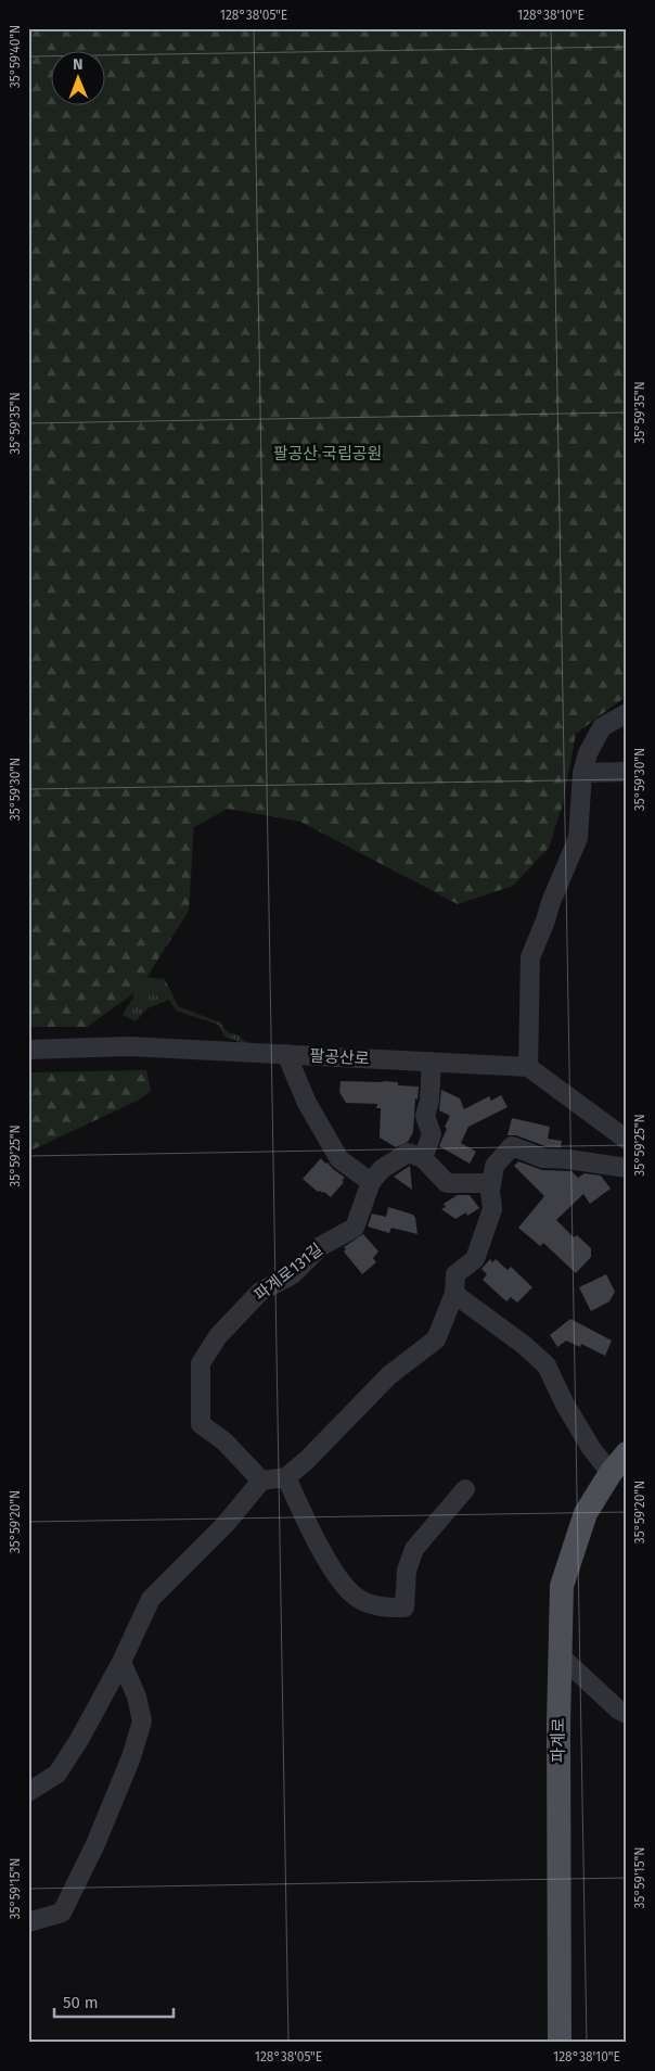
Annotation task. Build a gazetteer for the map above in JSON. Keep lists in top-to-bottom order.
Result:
{
  "streets": {
    "main road": ["파계로"],
    "street": ["팔공산로", "파계로131길"]
  },
  "parks": ["팔공산 국립공원"],
  "scale_bar": "50 m",
  "north": "top",
  "coordinates": [
    "128°38'05\"E",
    "128°38'10\"E",
    "35°59'40\"N",
    "35°59'35\"N",
    "35°59'30\"N",
    "35°59'25\"N",
    "35°59'20\"N",
    "35°59'15\"N"
  ]
}
